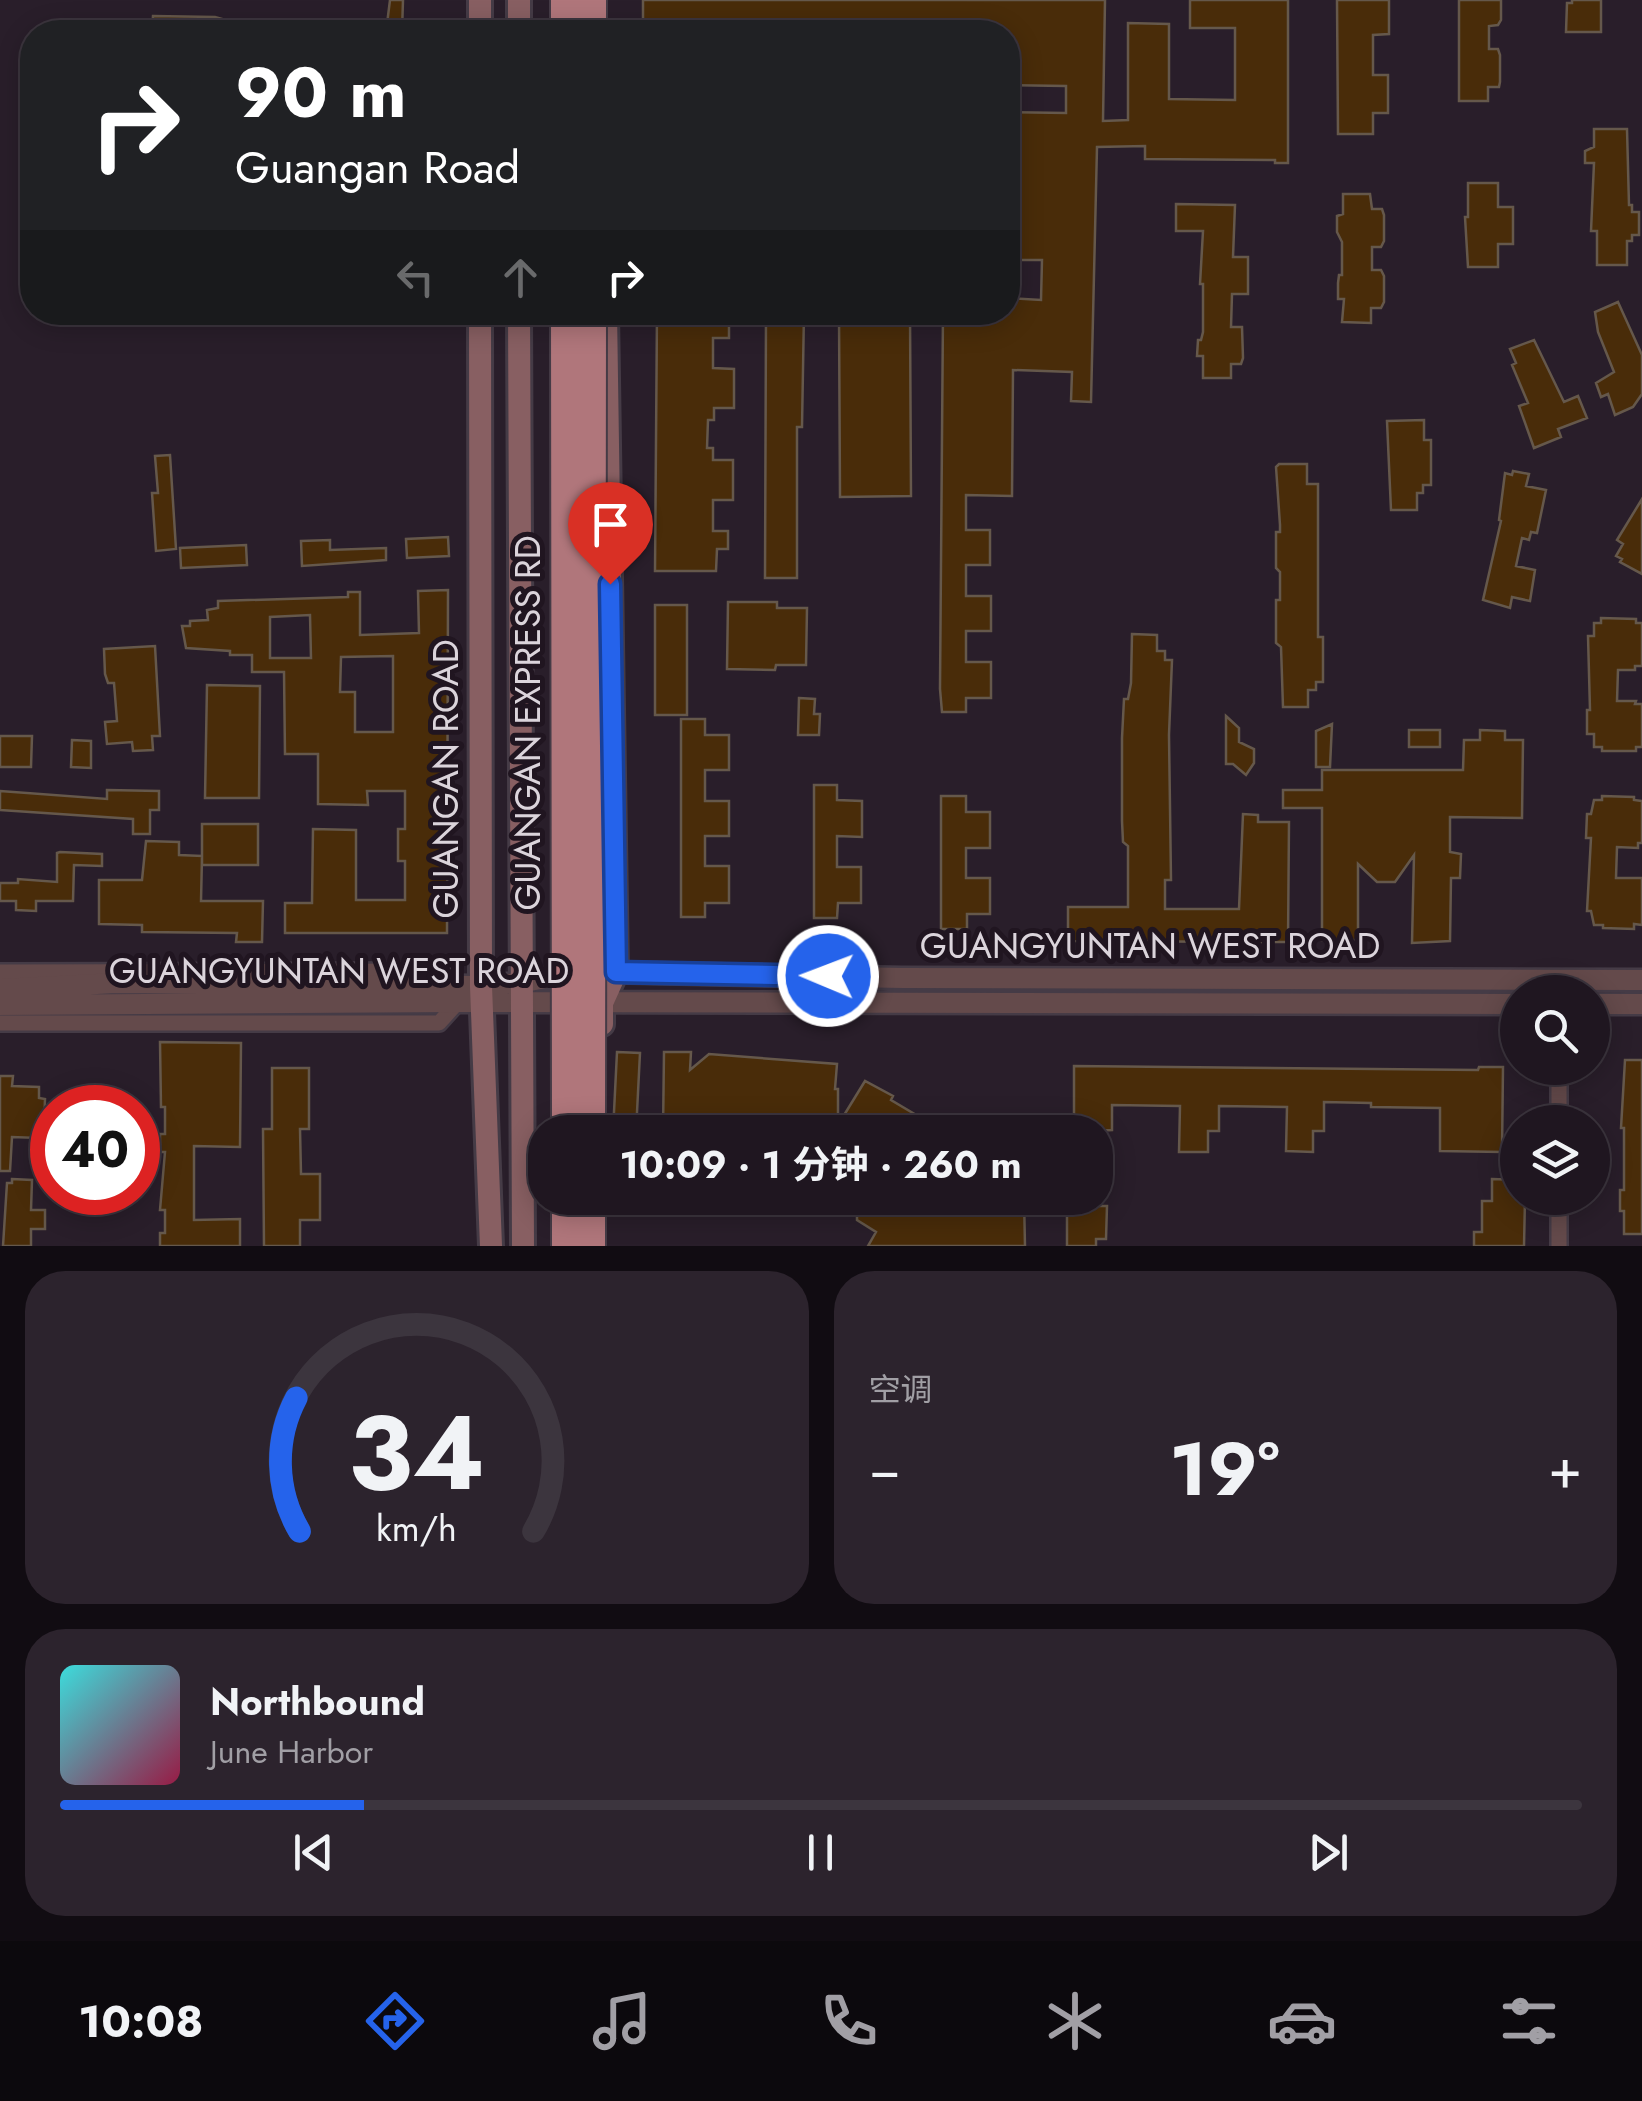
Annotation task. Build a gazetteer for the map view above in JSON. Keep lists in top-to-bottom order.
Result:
{
  "streets": {
    "highway": ["GUANGAN EXPRESS RD"],
    "main road": ["GUANGAN ROAD"],
    "street": ["GUANGYUNTAN WEST ROAD"]
  },
  "crossings": [
    ["GUANGAN ROAD", "GUANGYUNTAN WEST ROAD"]
  ],
  "page": {
    "turn": ["90 m", "Guangan Road"],
    "limit": "40",
    "trip": "10:09 · 1 分钟 · 260 m",
    "tile": "空调",
    "heat": ["−", "19°", "+"],
    "song": ["Northbound", "June Harbor"],
    "tabs": "10:08",
    "gauge": ["34", "km/h"]
  }
}
